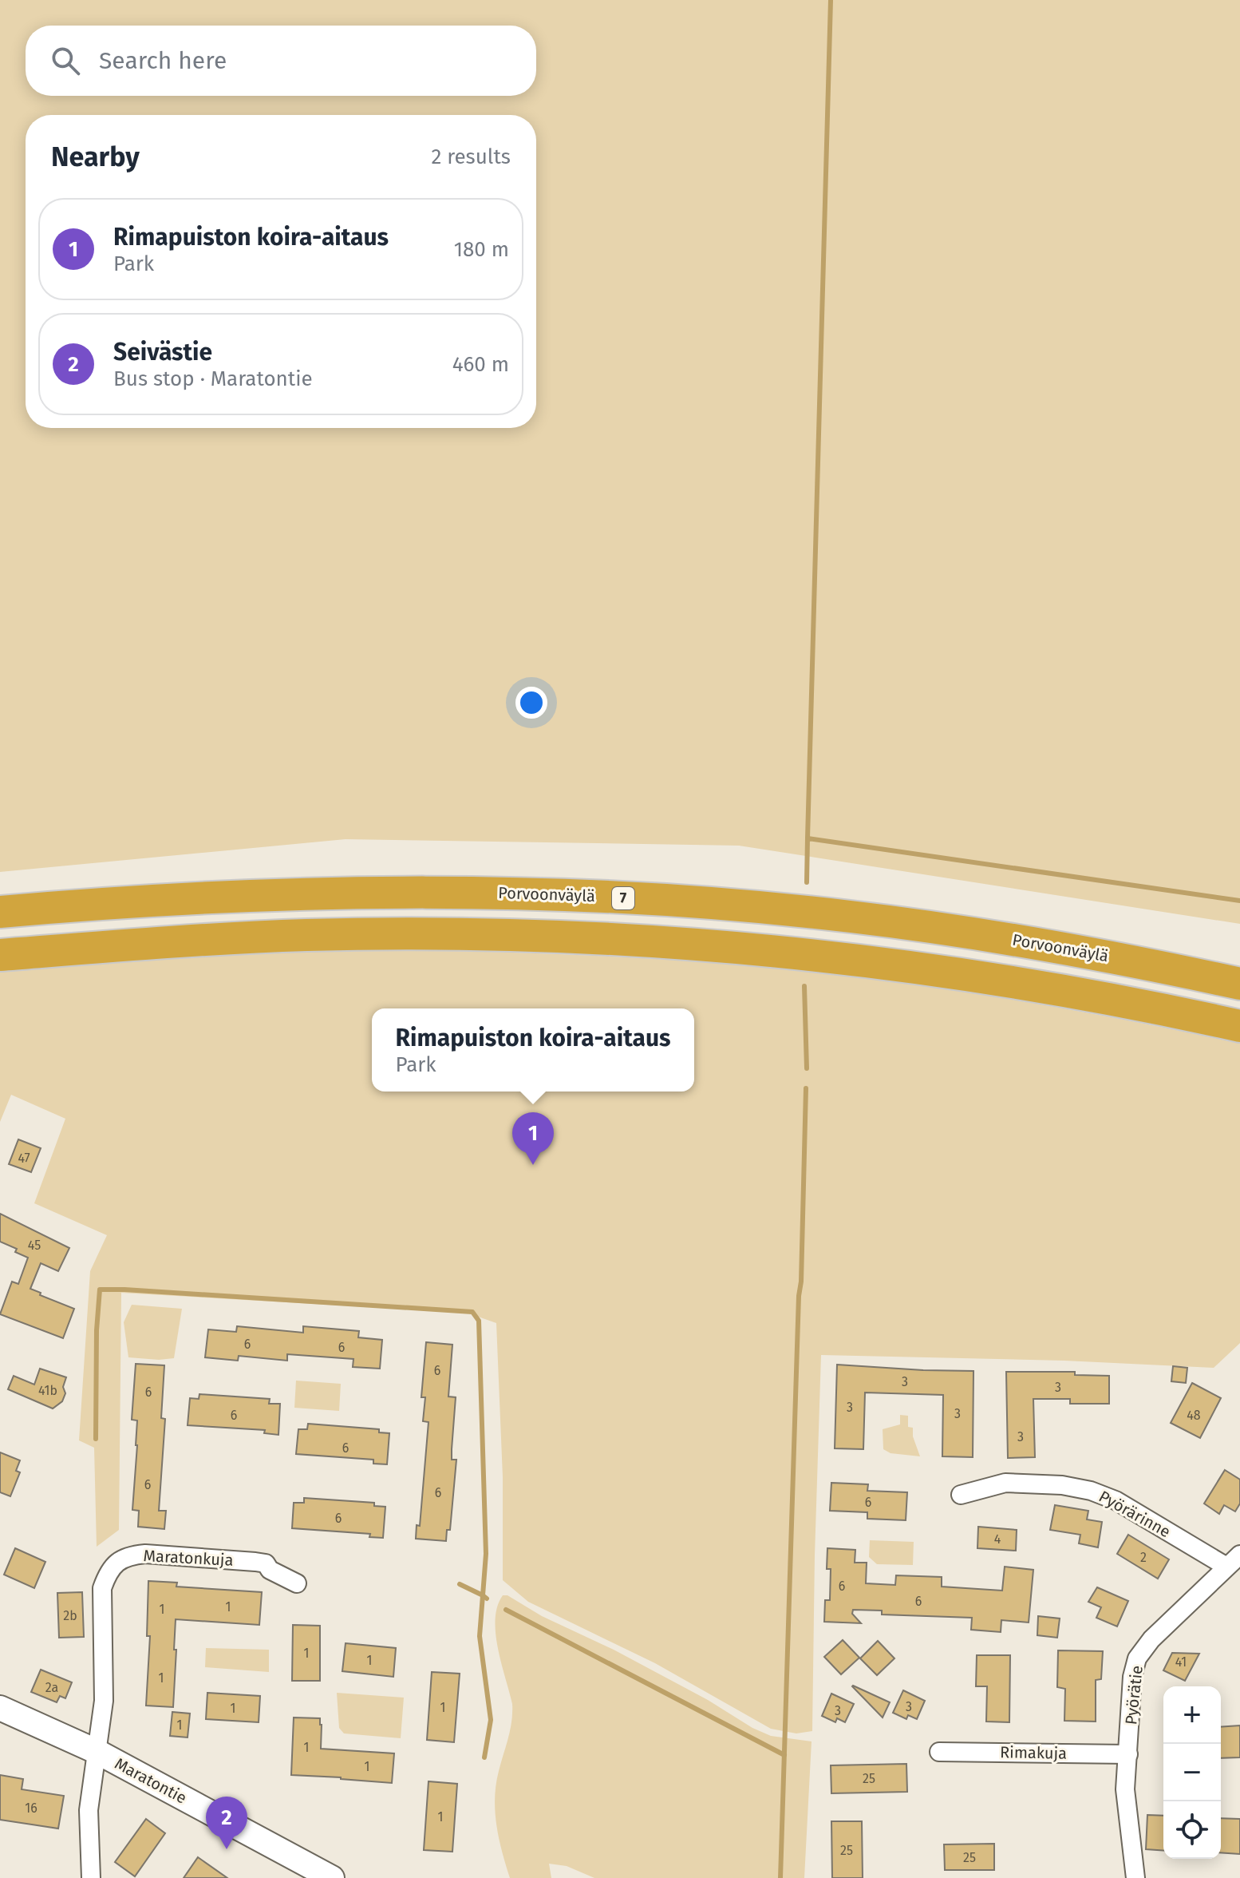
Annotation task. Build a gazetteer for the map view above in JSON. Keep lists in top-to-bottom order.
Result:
{
  "streets": {
    "highway": ["Porvoonväylä", "7"],
    "main road": ["Maratontie"],
    "street": [
      "Pyörärinne",
      "Maratonkuja",
      "Pyörätie",
      "Rimakuja"
    ]
  },
  "crossings": [
    ["Pyörärinne", "Pyörätie"],
    ["Maratonkuja", "Maratontie"],
    ["Pyörätie", "Rimakuja"]
  ],
  "house_numbers": [
    "47",
    "45",
    "6",
    "6",
    "6",
    "3",
    "3",
    "41b",
    "6",
    "3",
    "3",
    "6",
    "48",
    "3",
    "6",
    "6",
    "6",
    "6",
    "6",
    "4",
    "2",
    "6",
    "6",
    "1",
    "1",
    "2b",
    "1",
    "1",
    "41",
    "1",
    "2a",
    "3",
    "1",
    "1",
    "3",
    "1",
    "1",
    "1",
    "25",
    "16",
    "1",
    "25",
    "25"
  ],
  "page": {
    "search": "Search here",
    "heading": ["Nearby", "2 results"],
    "list": [
      {
        "mark": "1",
        "name": "Rimapuiston koira-aitaus",
        "note": "Park",
        "value": "180 m"
      },
      {
        "mark": "2",
        "name": "Seivästie",
        "note": "Bus stop · Maratontie",
        "value": "460 m"
      }
    ],
    "popup": ["Rimapuiston koira-aitaus", "Park"],
    "pins": ["1", "2"],
    "map_buttons": ["+", "−"]
  }
}
